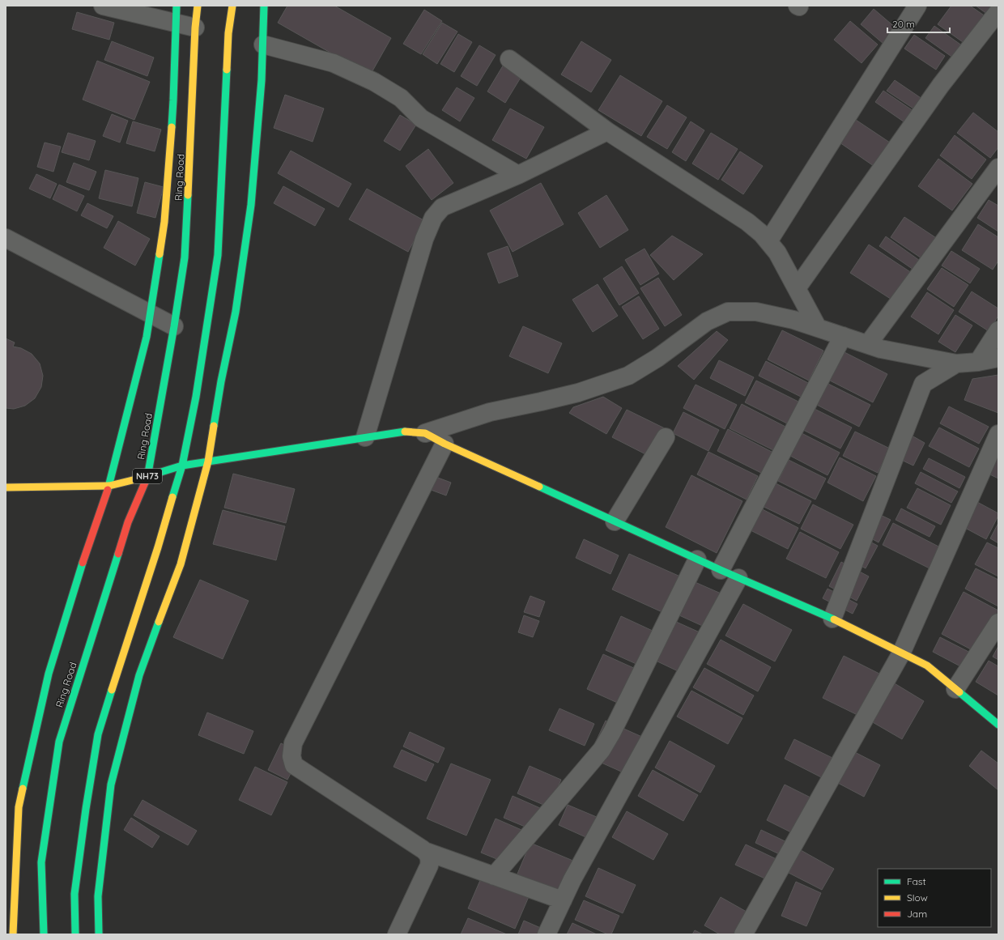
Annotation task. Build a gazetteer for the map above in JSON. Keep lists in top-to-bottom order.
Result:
{
  "streets": {
    "main road": ["Ring Road", "NH73"]
  },
  "legend": ["Fast", "Slow", "Jam"],
  "scale_bar": "20 m"
}
